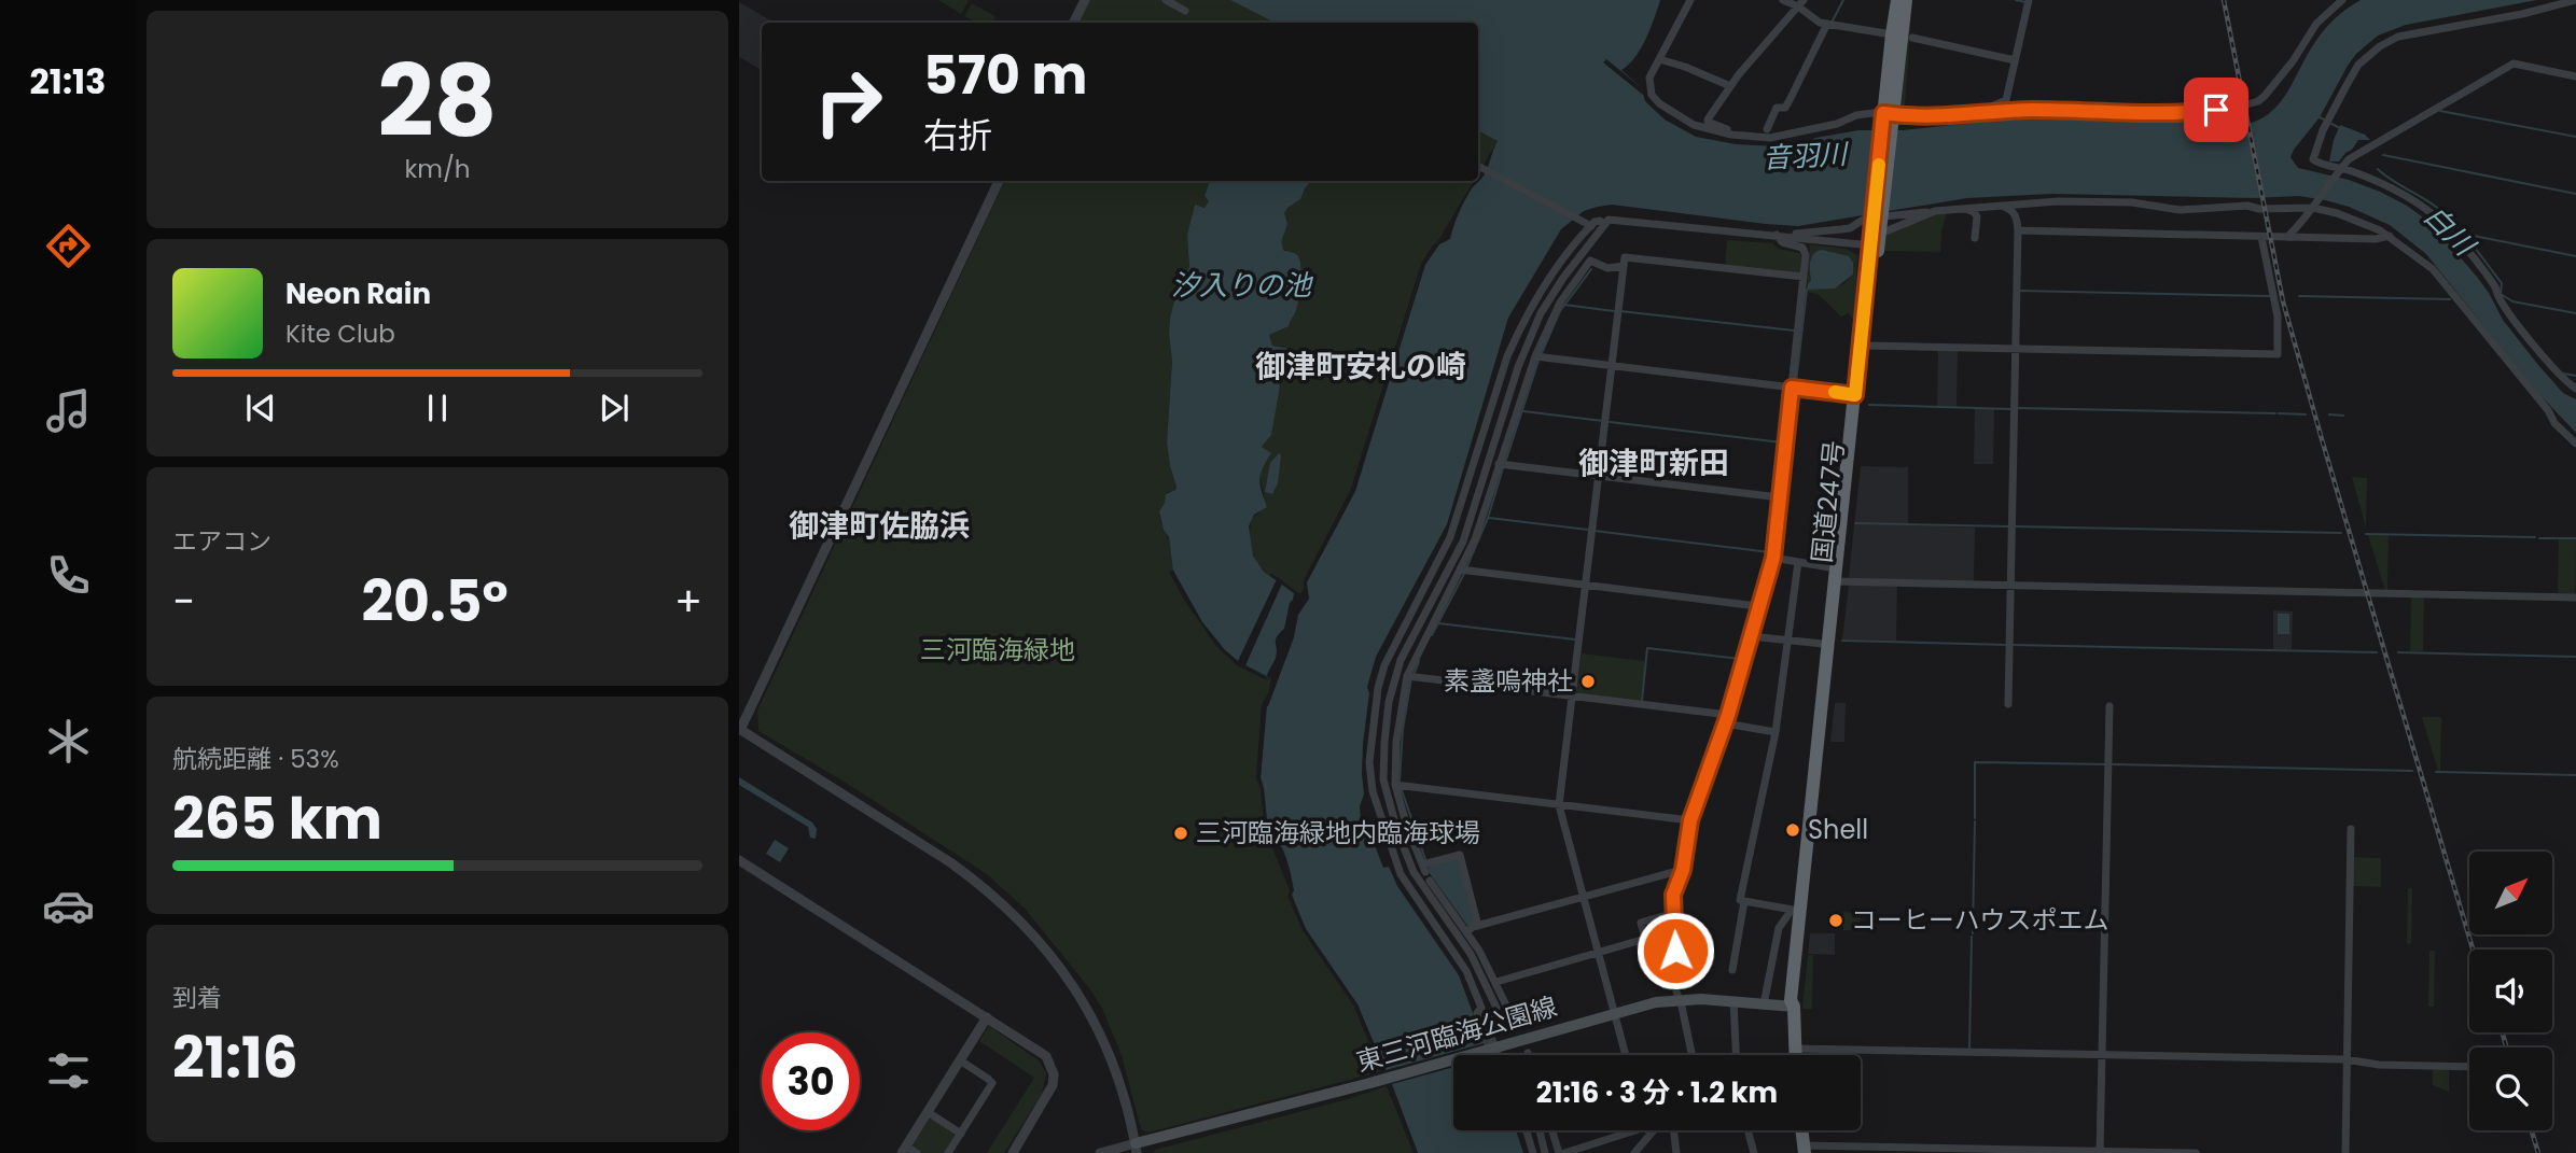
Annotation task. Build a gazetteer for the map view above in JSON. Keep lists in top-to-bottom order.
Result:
{
  "streets": {
    "highway": ["国道247号"],
    "main road": ["東三河臨海公園線"]
  },
  "crossings": [
    ["国道247号", "東三河臨海公園線"]
  ],
  "districts": ["御津町安礼の崎", "御津町新田", "御津町佐脇浜"],
  "water": ["音羽川", "白川", "汐入りの池"],
  "parks": ["三河臨海緑地"],
  "places": [
    "素盞嗚神社",
    "Shell",
    "三河臨海緑地内臨海球場",
    "コーヒーハウスポエム"
  ],
  "north": "top right",
  "page": {
    "tabs": "21:13",
    "tile": [
      ["28", "km/h"],
      "エアコン",
      ["航続距離 · 53%", "265 km"],
      ["到着", "21:16"]
    ],
    "turn": ["570 m", "右折"],
    "song": ["Neon Rain", "Kite Club"],
    "heat": ["−", "20.5°", "+"],
    "limit": "30",
    "trip": "21:16 · 3 分 · 1.2 km"
  }
}
